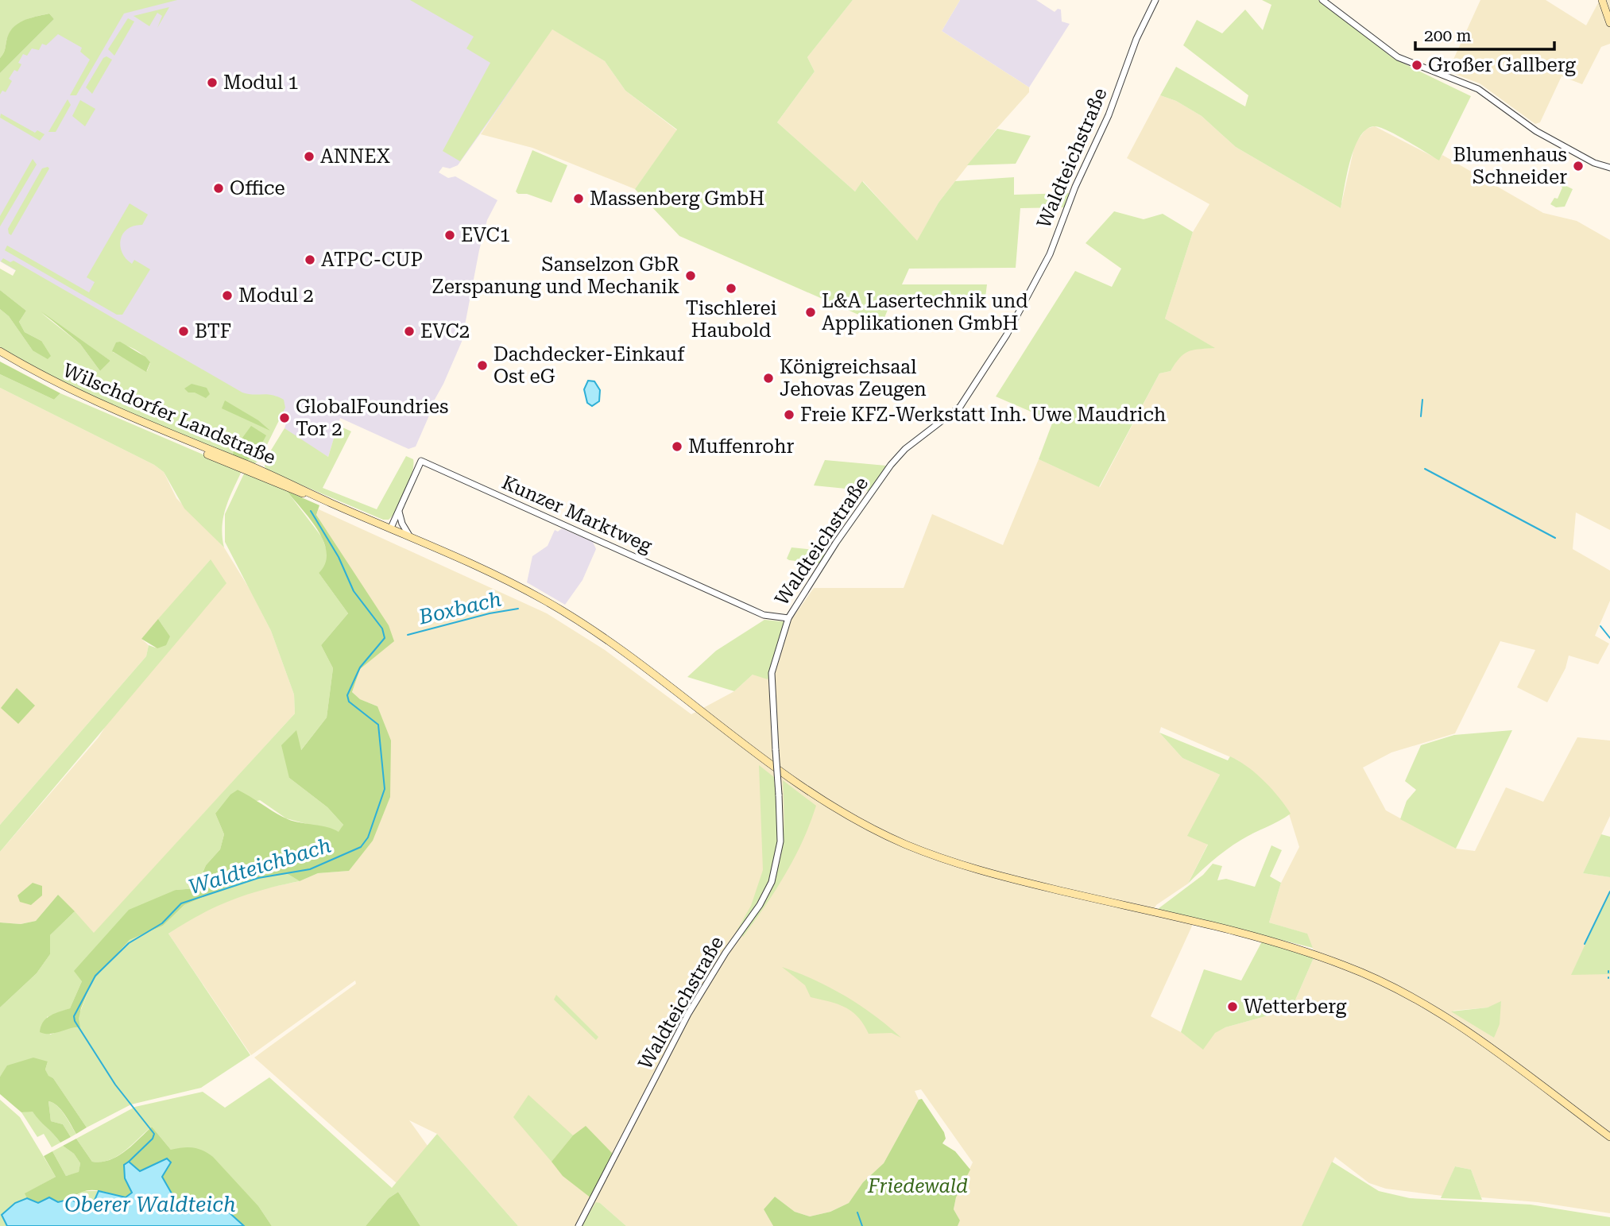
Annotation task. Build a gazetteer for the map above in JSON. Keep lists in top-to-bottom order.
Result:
{
  "streets": {
    "main road": ["Wilschdorfer Landstraße"],
    "street": ["Waldteichstraße", "Kunzer Marktweg"]
  },
  "crossings": [
    ["Waldteichstraße", "Kunzer Marktweg"],
    ["Wilschdorfer Landstraße", "Kunzer Marktweg"]
  ],
  "water": ["Boxbach", "Waldteichbach", "Oberer Waldteich"],
  "parks": ["Friedewald"],
  "places": [
    "Großer Gallberg",
    "Modul 1",
    "ANNEX",
    "Blumenhaus Schneider",
    "Office",
    "Massenberg GmbH",
    "EVC1",
    "ATPC-CUP",
    "Sanselzon GbR Zerspanung und Mechanik",
    "Tischlerei Haubold",
    "Modul 2",
    "L&A Lasertechnik und Applikationen GmbH",
    "BTF",
    "EVC2",
    "Dachdecker-Einkauf Ost eG",
    "Königreichsaal Jehovas Zeugen",
    "Freie KFZ-Werkstatt Inh. Uwe Maudrich",
    "GlobalFoundries Tor 2",
    "Muffenrohr",
    "Wetterberg"
  ],
  "scale_bar": "200 m"
}
